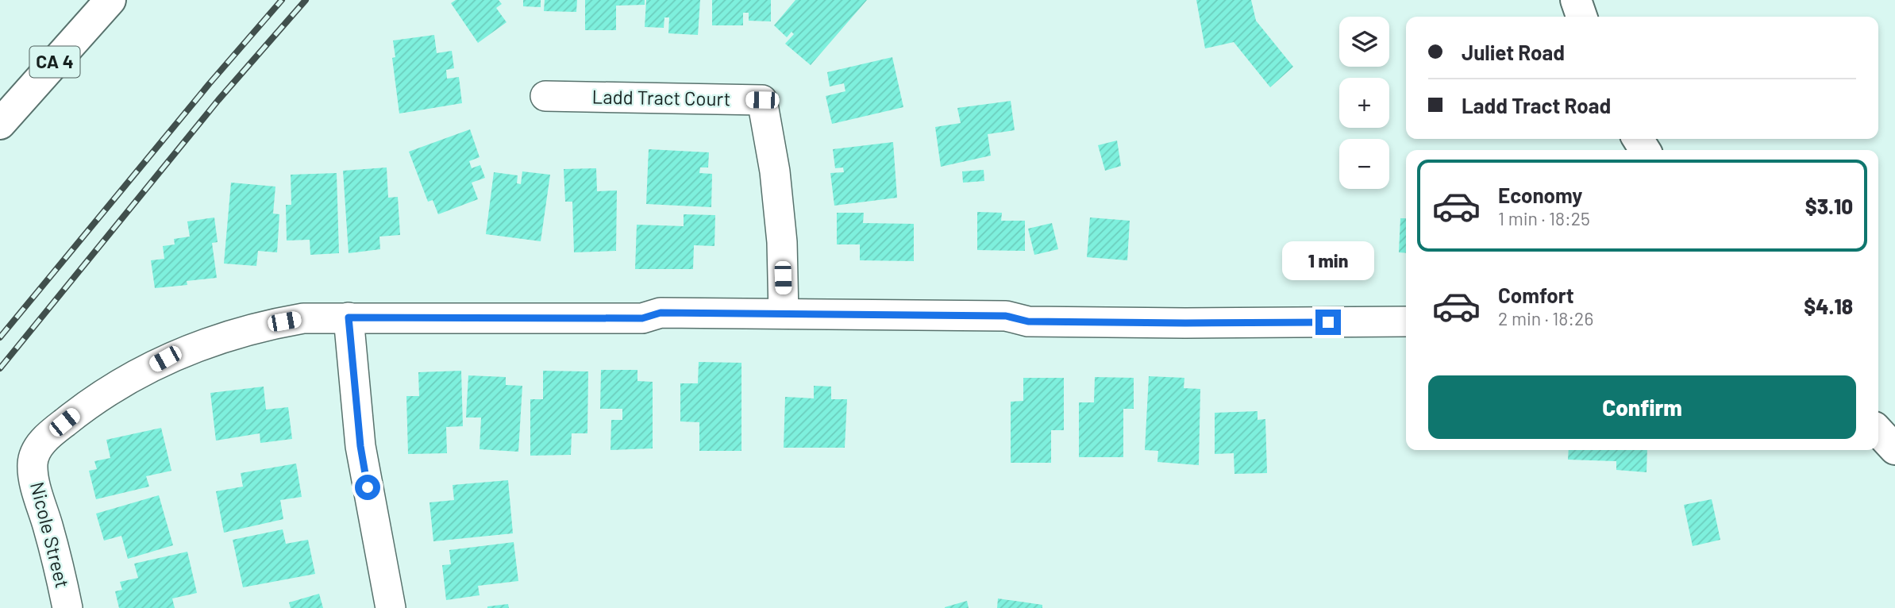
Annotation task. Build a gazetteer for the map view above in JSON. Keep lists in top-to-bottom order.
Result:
{
  "streets": {
    "main road": ["CA 4"],
    "street": ["Ladd Tract Court", "Nicole Street"]
  },
  "page": {
    "map_buttons": ["+", "−"],
    "banner": ["Juliet Road", "Ladd Tract Road"],
    "list": [
      {
        "name": "Economy",
        "note": "1 min · 18:25",
        "value": "$3.10"
      },
      {
        "name": "Comfort",
        "note": "2 min · 18:26",
        "value": "$4.18"
      }
    ],
    "bubble": "1 min",
    "buttons": "Confirm"
  }
}
